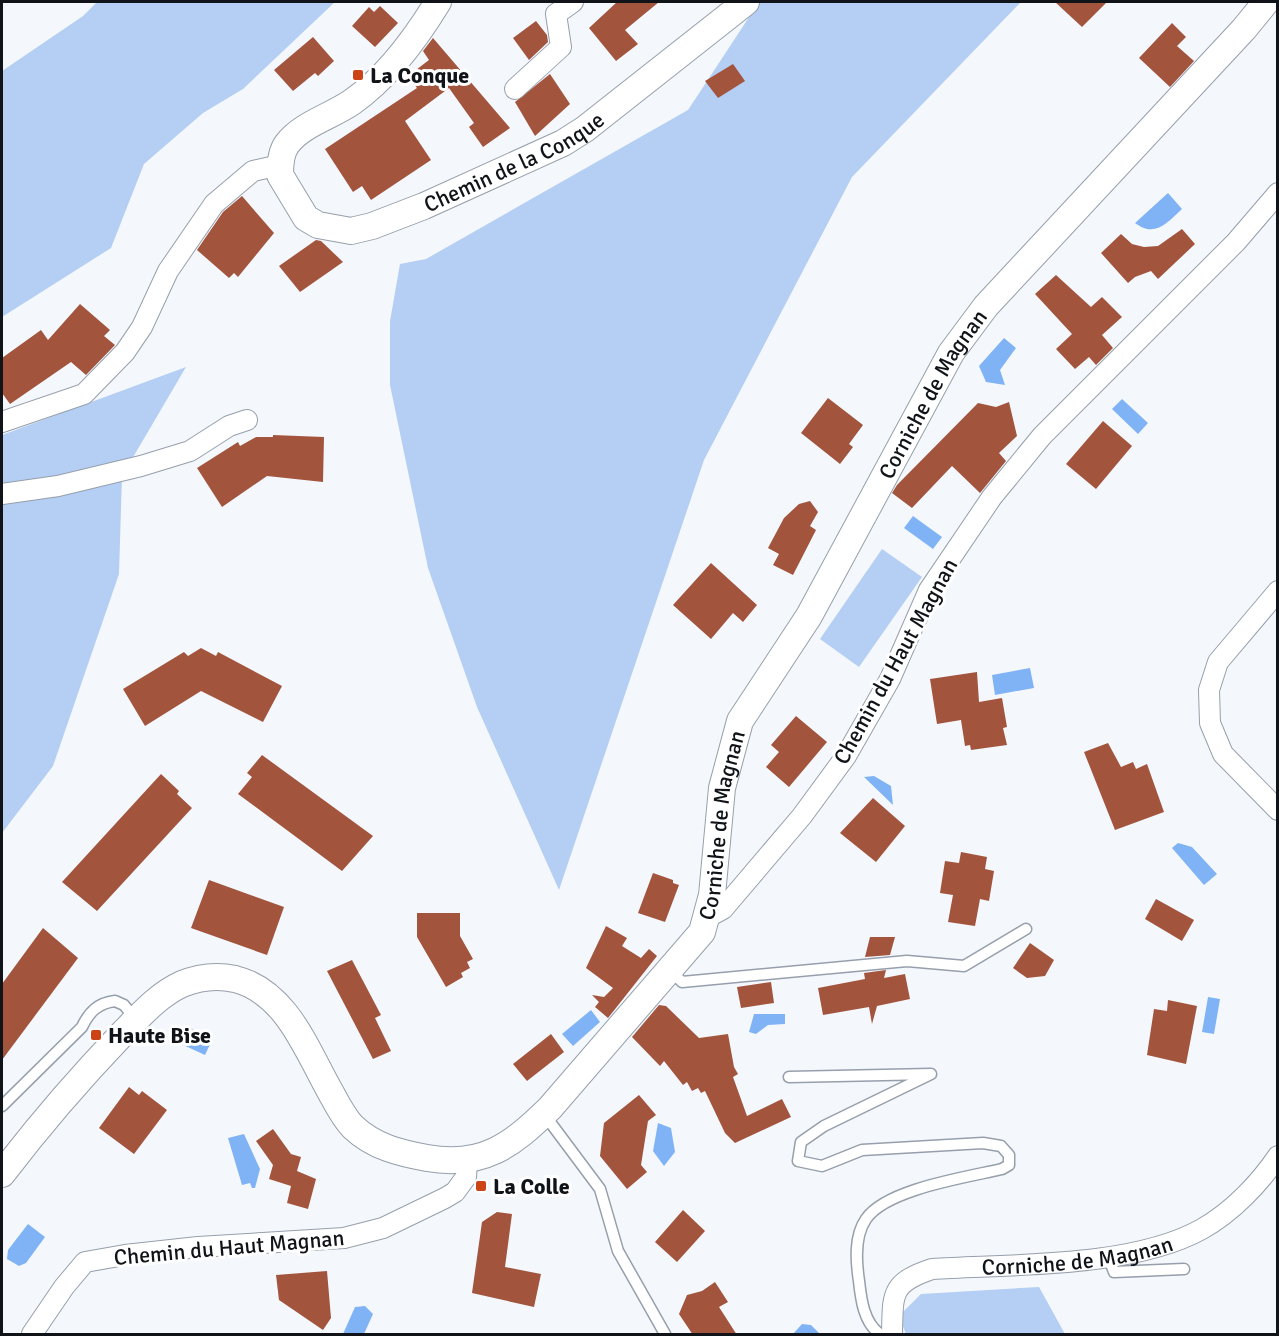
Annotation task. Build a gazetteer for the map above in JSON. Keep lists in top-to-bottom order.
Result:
{
  "streets": {
    "street": ["Chemin de la Conque", "Corniche de Magnan", "Chemin du Haut Magnan"]
  },
  "crossings": [
    ["Corniche de Magnan", "Chemin du Haut Magnan"]
  ],
  "places": {
    "transit": ["La Conque", "Haute Bise", "La Colle"]
  }
}
